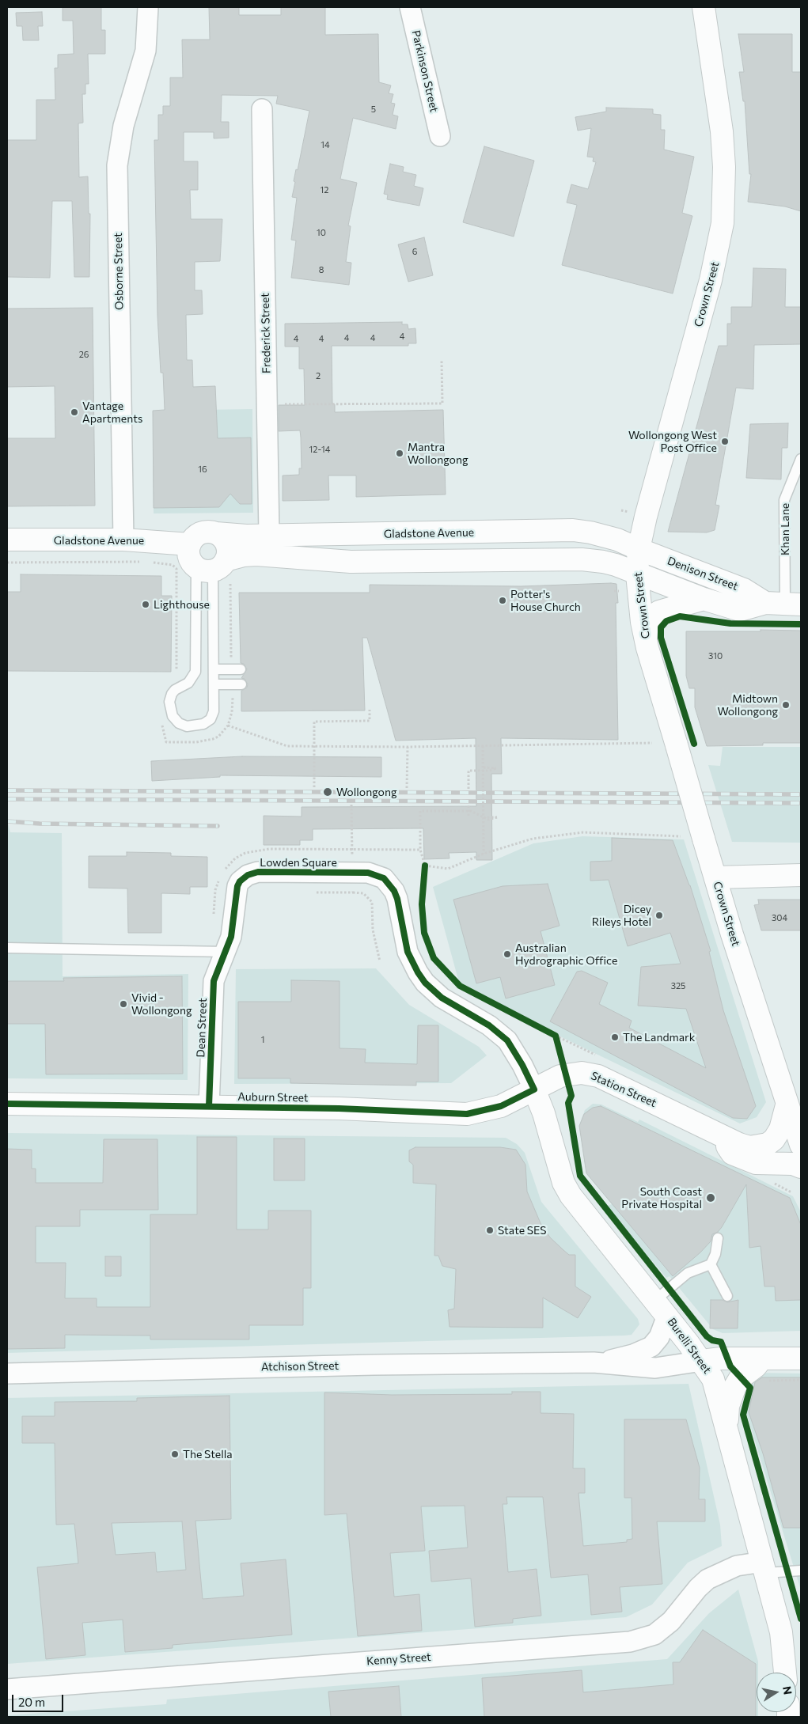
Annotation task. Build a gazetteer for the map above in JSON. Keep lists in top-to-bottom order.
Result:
{
  "streets": {
    "main road": [
      "Crown Street",
      "Gladstone Avenue",
      "Denison Street",
      "Station Street",
      "Auburn Street",
      "Burelli Street",
      "Atchison Street"
    ],
    "street": [
      "Parkinson Street",
      "Osborne Street",
      "Frederick Street",
      "Lowden Square",
      "Dean Street",
      "Kenny Street"
    ],
    "lane": ["Khan Lane"]
  },
  "crossings": [
    ["Osborne Street", "Gladstone Avenue"],
    ["Crown Street", "Gladstone Avenue"],
    ["Crown Street", "Denison Street"],
    ["Crown Street", "Station Street"],
    ["Frederick Street", "Gladstone Avenue"],
    ["Khan Lane", "Denison Street"],
    ["Gladstone Avenue", "Denison Street"],
    ["Lowden Square", "Dean Street"],
    ["Lowden Square", "Station Street"],
    ["Lowden Square", "Auburn Street"],
    ["Lowden Square", "Burelli Street"],
    ["Dean Street", "Auburn Street"],
    ["Station Street", "Auburn Street"],
    ["Station Street", "Burelli Street"],
    ["Auburn Street", "Burelli Street"],
    ["Burelli Street", "Atchison Street"],
    ["Burelli Street", "Kenny Street"]
  ],
  "places": [
    "Vantage Apartments",
    "Wollongong West Post Office",
    "Mantra Wollongong",
    "Potter's House Church",
    "Lighthouse",
    "Midtown Wollongong",
    "Wollongong",
    "Dicey Rileys Hotel",
    "Australian Hydrographic Office",
    "Vivid - Wollongong",
    "The Landmark",
    "South Coast Private Hospital",
    "State SES",
    "The Stella"
  ],
  "house_numbers": [
    "5",
    "14",
    "12",
    "10",
    "6",
    "8",
    "4",
    "4",
    "4",
    "4",
    "4",
    "26",
    "2",
    "12-14",
    "16",
    "310",
    "304",
    "325",
    "1"
  ],
  "scale_bar": "20 m",
  "north": "right"
}
